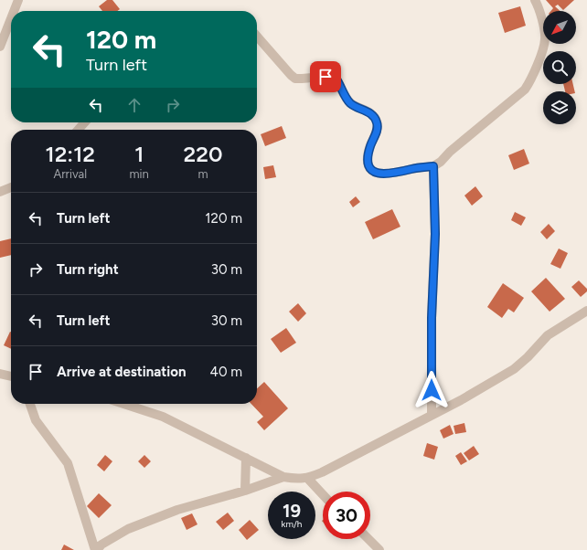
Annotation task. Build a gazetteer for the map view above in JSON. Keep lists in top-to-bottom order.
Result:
{
  "north": "bottom left",
  "page": {
    "turn": ["120 m", "Turn left"],
    "eta": [
      "12:12",
      "Arrival",
      "1",
      "min",
      "220",
      "m"
    ],
    "list": [
      {
        "name": "Turn left",
        "value": "120 m"
      },
      {
        "name": "Turn right",
        "value": "30 m"
      },
      {
        "name": "Turn left",
        "value": "30 m"
      },
      {
        "name": "Arrive at destination",
        "value": "40 m"
      }
    ],
    "speed": "19 km/h",
    "limit": "30"
  }
}
